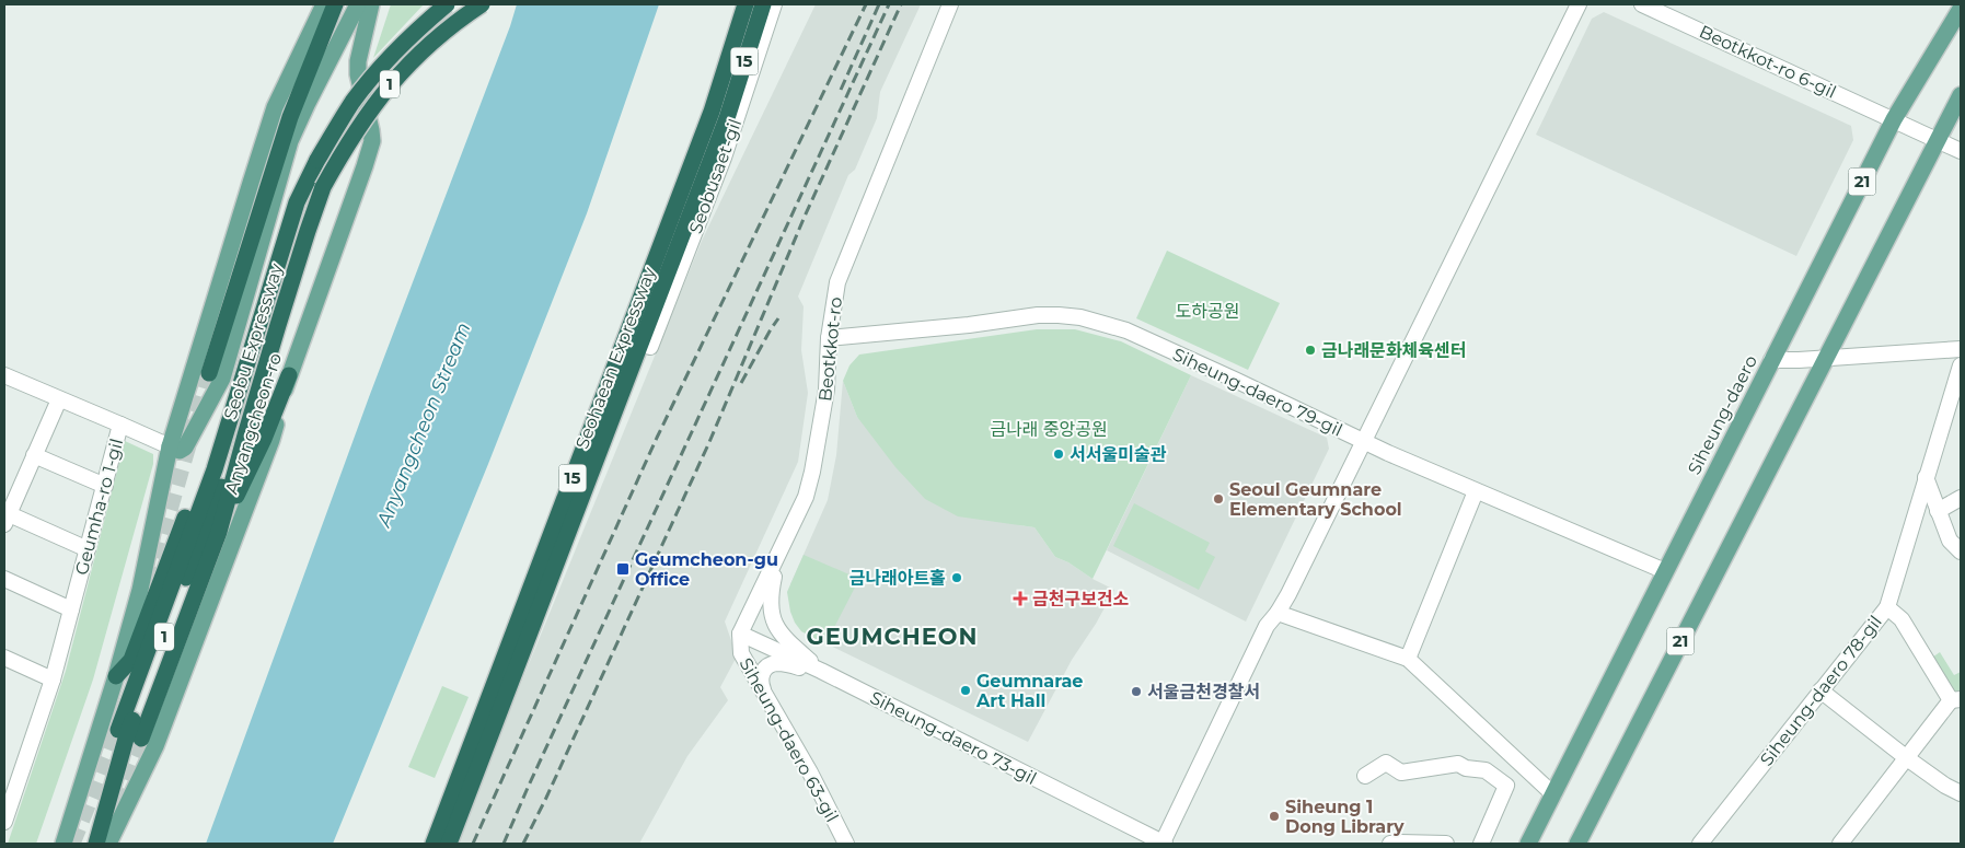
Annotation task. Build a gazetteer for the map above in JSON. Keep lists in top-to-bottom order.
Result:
{
  "streets": {
    "highway": [
      "15",
      "1",
      "Seobu Expressway",
      "Seohaean Expressway"
    ],
    "main road": ["21", "Siheung-daero", "Anyangcheon-ro"],
    "street": [
      "Beotkkot-ro 6-gil",
      "Seobusaet-gil",
      "Beotkkot-ro",
      "Siheung-daero 79-gil",
      "Geumha-ro 1-gil",
      "Siheung-daero 78-gil",
      "Siheung-daero 73-gil",
      "Siheung-daero 63-gil"
    ]
  },
  "crossings": [
    ["Beotkkot-ro 6-gil", "21"],
    ["Beotkkot-ro 6-gil", "Siheung-daero"],
    ["1", "Seobu Expressway"],
    ["Beotkkot-ro", "Siheung-daero 79-gil"],
    ["Beotkkot-ro", "Siheung-daero 73-gil"],
    ["Beotkkot-ro", "Siheung-daero 63-gil"],
    ["Siheung-daero 79-gil", "Siheung-daero"],
    ["Siheung-daero 73-gil", "Siheung-daero 63-gil"]
  ],
  "districts": ["GEUMCHEON"],
  "water": ["Anyangcheon Stream"],
  "parks": ["도하공원", "금나래 중앙공원"],
  "places": {
    "other": [
      "금나래문화체육센터",
      "서서울미술관",
      "Seoul Geumnare Elementary School",
      "금나래아트홀",
      "Geumnarae Art Hall",
      "서울금천경찰서",
      "Siheung 1 Dong Library"
    ],
    "transit": ["Geumcheon-gu Office"],
    "health": ["금천구보건소"]
  }
}
